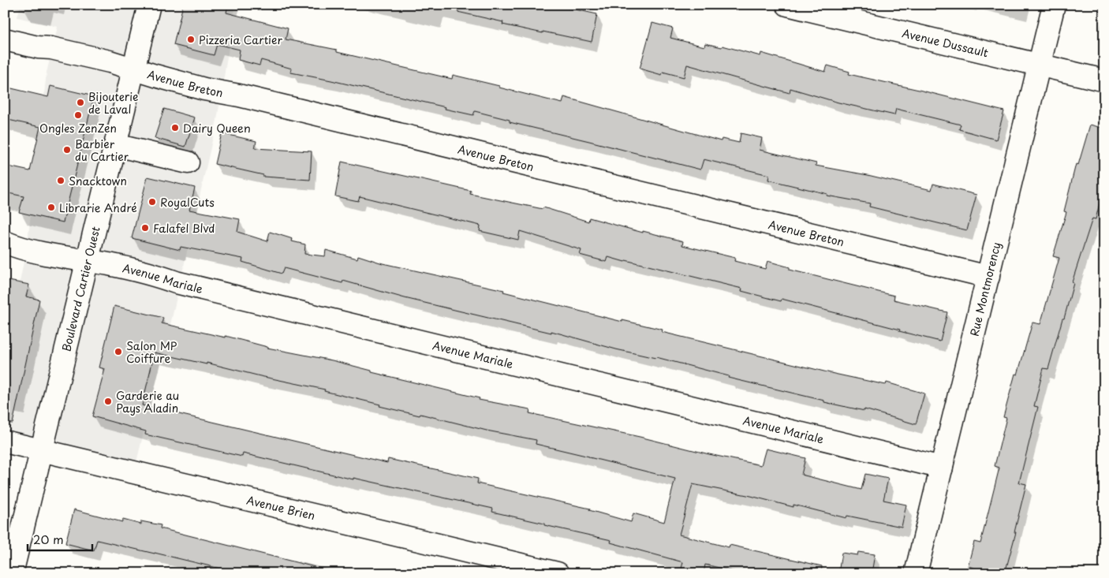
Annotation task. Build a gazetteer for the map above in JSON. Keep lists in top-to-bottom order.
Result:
{
  "streets": {
    "street": [
      "Avenue Dussault",
      "Avenue Breton",
      "Avenue Mariale",
      "Boulevard Cartier Ouest",
      "Rue Montmorency",
      "Avenue Brien"
    ]
  },
  "crossings": [
    ["Avenue Dussault", "Rue Montmorency"],
    ["Avenue Breton", "Boulevard Cartier Ouest"],
    ["Avenue Breton", "Rue Montmorency"],
    ["Avenue Mariale", "Boulevard Cartier Ouest"],
    ["Avenue Mariale", "Rue Montmorency"],
    ["Boulevard Cartier Ouest", "Avenue Brien"]
  ],
  "places": [
    "Pizzeria Cartier",
    "Bijouterie de Laval",
    "Ongles ZenZen",
    "Dairy Queen",
    "Barbier du Cartier",
    "Snacktown",
    "RoyalCuts",
    "Librarie André",
    "Falafel Blvd",
    "Salon MP Coiffure",
    "Garderie au Pays Aladin"
  ],
  "scale_bar": "20 m"
}
